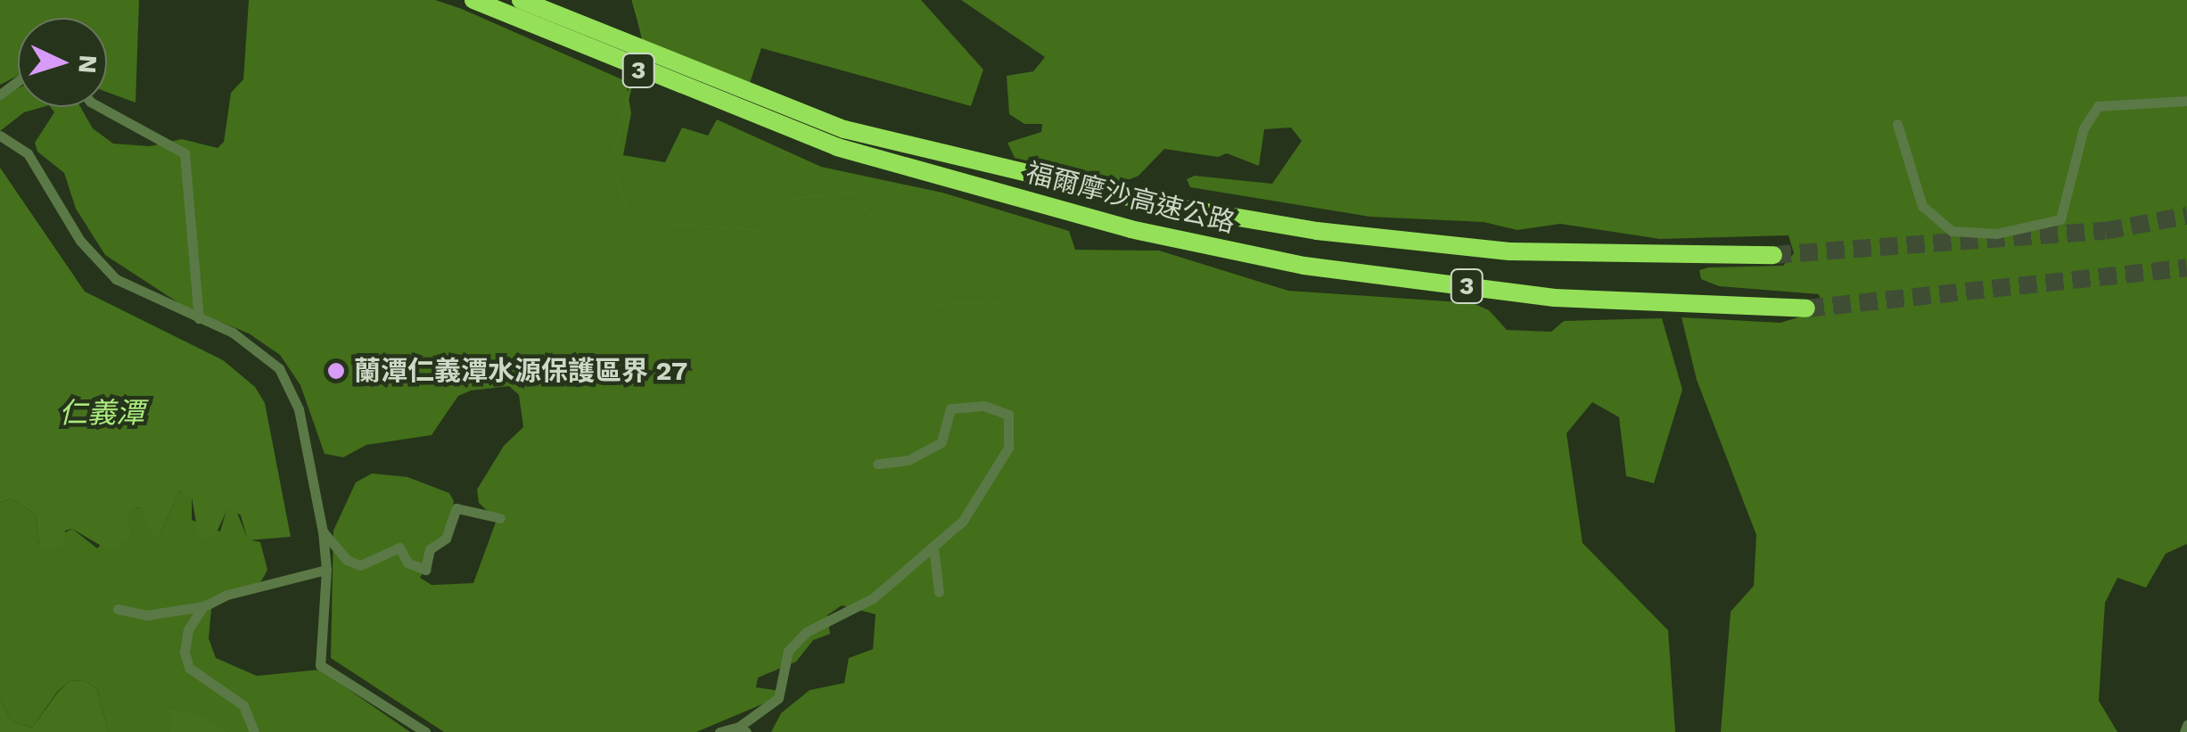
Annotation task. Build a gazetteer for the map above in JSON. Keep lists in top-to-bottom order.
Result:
{
  "streets": {
    "highway": ["3", "福爾摩沙高速公路"]
  },
  "water": ["仁義潭"],
  "places": ["蘭潭仁義潭水源保護區界 27"],
  "north": "right"
}
